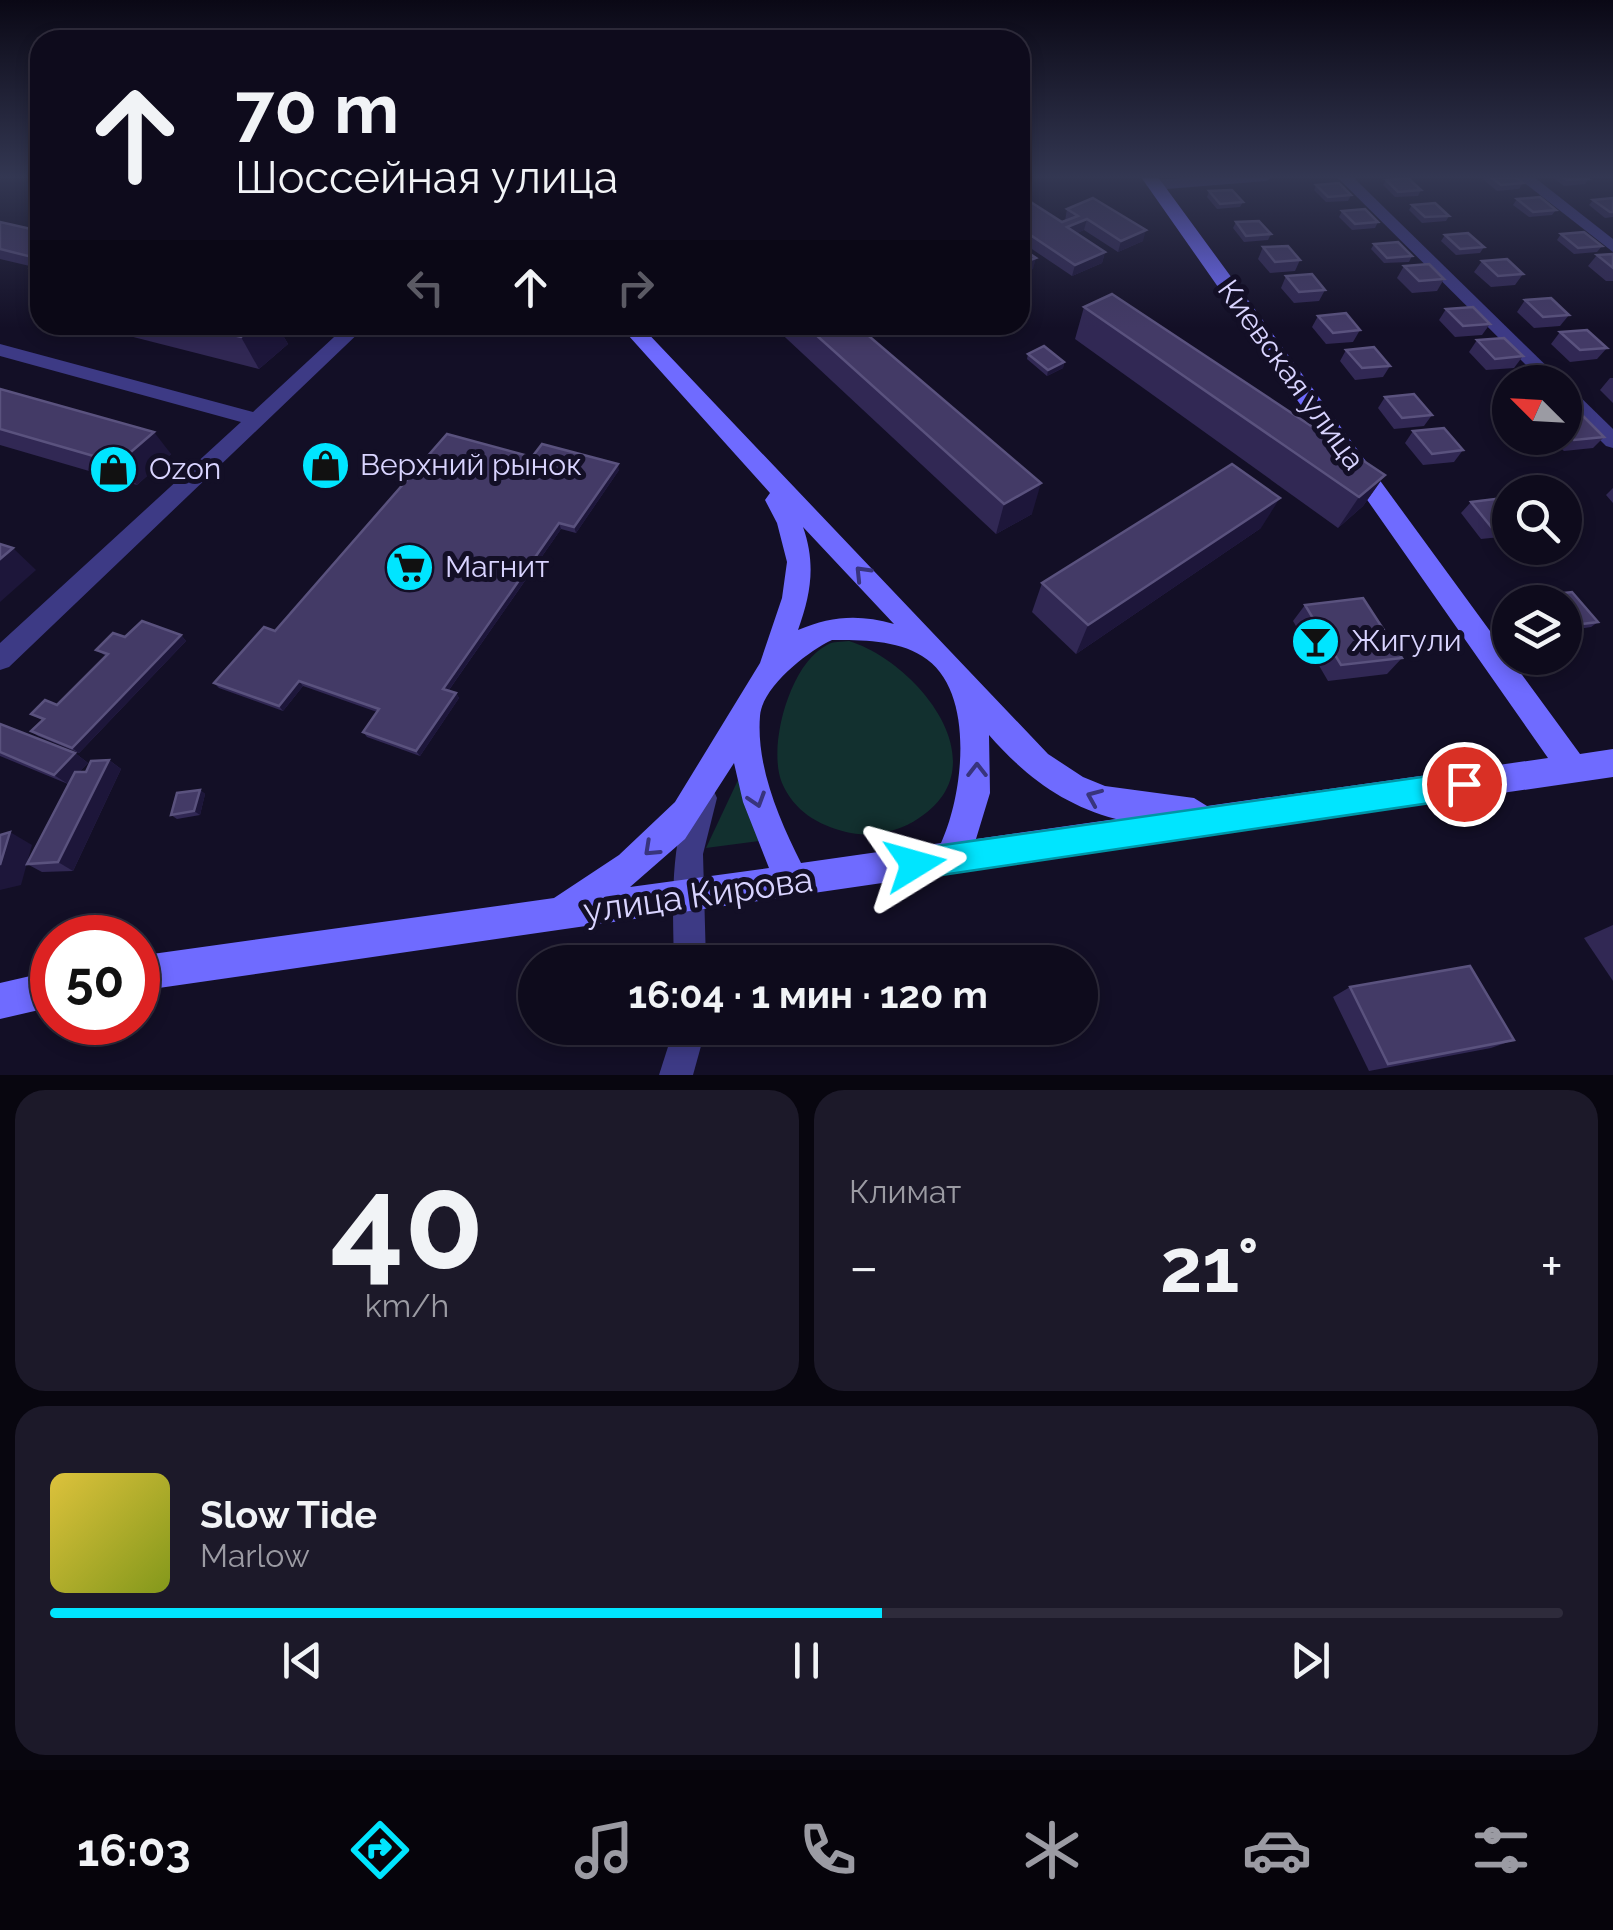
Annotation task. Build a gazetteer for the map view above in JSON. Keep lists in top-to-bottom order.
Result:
{
  "streets": {
    "main road": ["Киевская улица", "улица Кирова"]
  },
  "places": {
    "shop": ["Верхний рынок", "Ozon"],
    "supermarket": ["Магнит"],
    "bar": ["Жигули"]
  },
  "north": "top left",
  "page": {
    "turn": ["70 m", "Шоссейная улица"],
    "limit": "50",
    "trip": "16:04 · 1 мин · 120 m",
    "tile": [
      ["40", "km/h"],
      "Климат"
    ],
    "heat": ["−", "21°", "+"],
    "song": ["Slow Tide", "Marlow"],
    "tabs": "16:03"
  }
}
